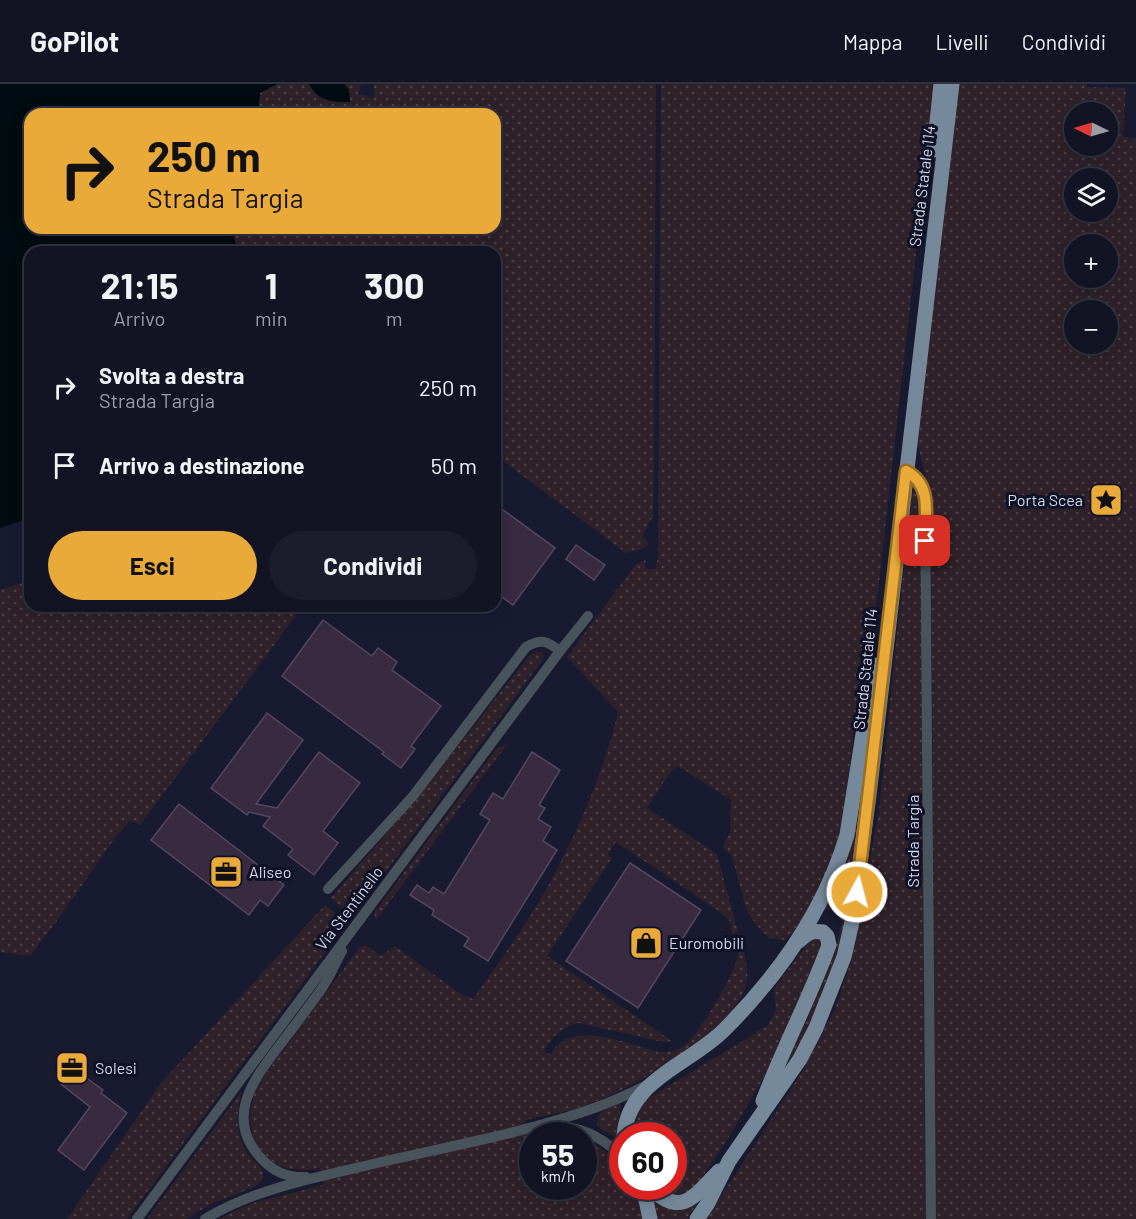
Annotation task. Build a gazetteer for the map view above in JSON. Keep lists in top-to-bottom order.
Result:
{
  "streets": {
    "main road": ["Strada Statale 114"],
    "street": ["Strada Targia", "Via Stentinello"]
  },
  "crossings": [
    ["Strada Statale 114", "Strada Targia"]
  ],
  "places": {
    "place": ["Porta Scea"],
    "office": ["Aliseo", "Solesi"],
    "shop": ["Euromobili"]
  },
  "north": "left",
  "page": {
    "header": "GoPilot",
    "nav": ["Mappa", "Livelli", "Condividi"],
    "map_buttons": ["+", "−"],
    "turn": ["250 m", "Strada Targia"],
    "eta": [
      "21:15",
      "Arrivo",
      "1",
      "min",
      "300",
      "m"
    ],
    "list": [
      {
        "name": "Svolta a destra",
        "note": "Strada Targia",
        "value": "250 m"
      },
      {
        "name": "Arrivo a destinazione",
        "value": "50 m"
      }
    ],
    "buttons": ["Esci", "Condividi"],
    "speed": "55 km/h",
    "limit": "60"
  }
}
